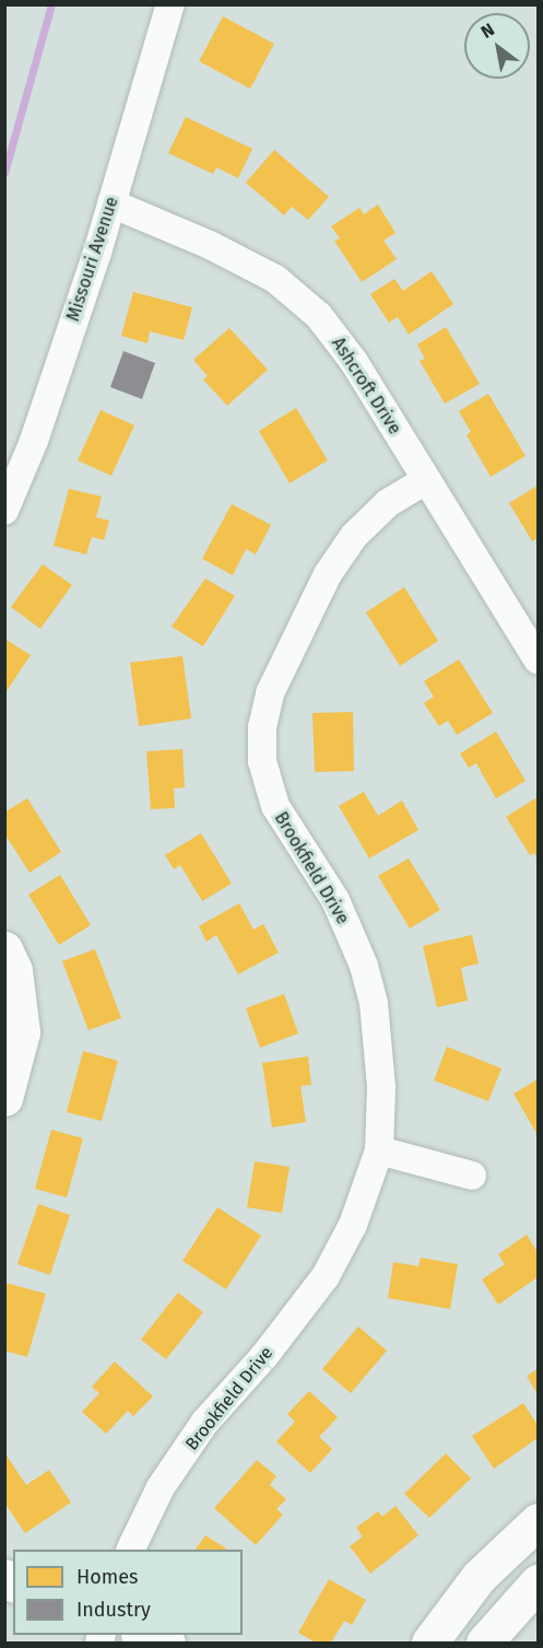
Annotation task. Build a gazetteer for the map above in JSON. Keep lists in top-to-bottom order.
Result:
{
  "streets": {
    "street": ["Missouri Avenue", "Ashcroft Drive", "Brookfield Drive"]
  },
  "crossings": [
    ["Missouri Avenue", "Ashcroft Drive"],
    ["Ashcroft Drive", "Brookfield Drive"]
  ],
  "legend": ["Homes", "Industry"],
  "north": "top left"
}
